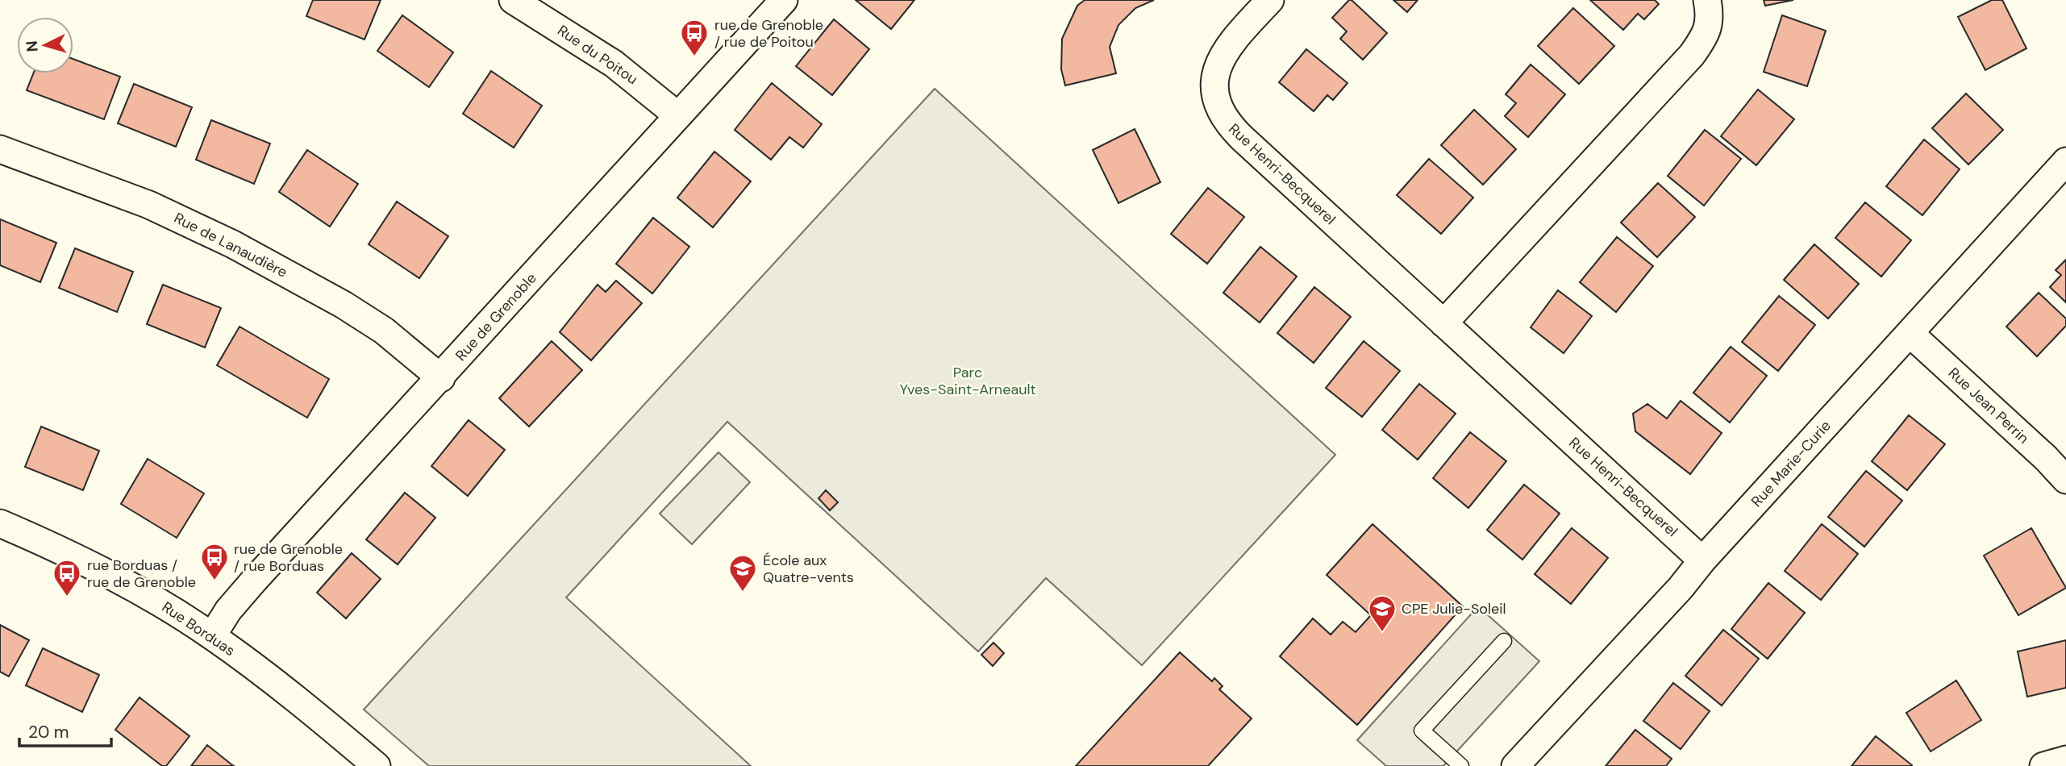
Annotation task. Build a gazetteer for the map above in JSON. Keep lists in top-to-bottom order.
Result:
{
  "streets": {
    "street": [
      "Rue du Poitou",
      "Rue Henri-Becquerel",
      "Rue de Lanaudière",
      "Rue de Grenoble",
      "Rue Jean Perrin",
      "Rue Marie-Curie",
      "Rue Borduas"
    ]
  },
  "crossings": [
    ["Rue du Poitou", "Rue de Grenoble"],
    ["Rue Henri-Becquerel", "Rue Marie-Curie"],
    ["Rue de Lanaudière", "Rue de Grenoble"],
    ["Rue de Grenoble", "Rue Borduas"],
    ["Rue Jean Perrin", "Rue Marie-Curie"]
  ],
  "parks": ["Parc Yves-Saint-Arneault"],
  "places": {
    "bus stop": ["rue de Grenoble / rue de Poitou", "rue de Grenoble / rue Borduas", "rue Borduas / rue de Grenoble"],
    "school or university": ["École aux Quatre-vents", "CPE Julie-Soleil"]
  },
  "scale_bar": "20 m",
  "north": "left"
}
